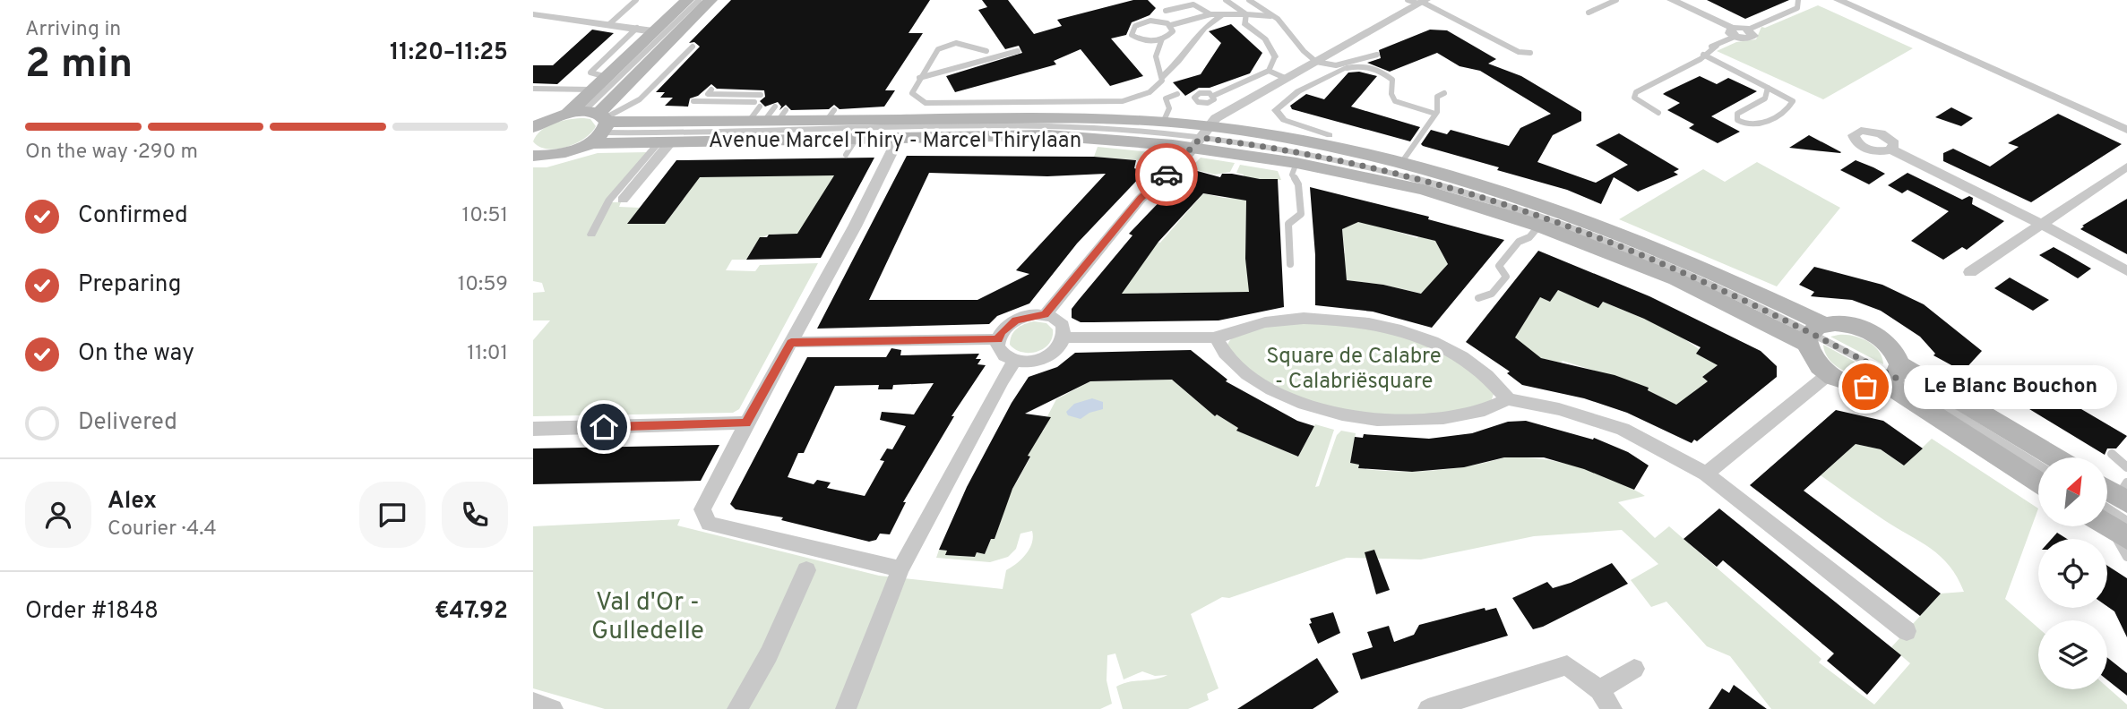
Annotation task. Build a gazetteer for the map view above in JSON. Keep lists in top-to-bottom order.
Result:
{
  "streets": {
    "main road": ["Avenue Marcel Thiry - Marcel Thirylaan"]
  },
  "parks": ["Square de Calabre - Calabriësquare", "Val d'Or - Gulledelle"],
  "places": ["Le Blanc Bouchon"],
  "north": "top right",
  "page": {
    "heading": ["2 min", "Arriving in", "11:20–11:25"],
    "panel": [
      "Alex",
      "Courier · 4.4",
      "Order #1848",
      "€47.92"
    ],
    "bar": "On the way · 290 m",
    "list": [
      ["Confirmed", "10:51"],
      ["Preparing", "10:59"],
      ["On the way", "11:01"],
      "Delivered"
    ],
    "bubble": "Le Blanc Bouchon"
  }
}
